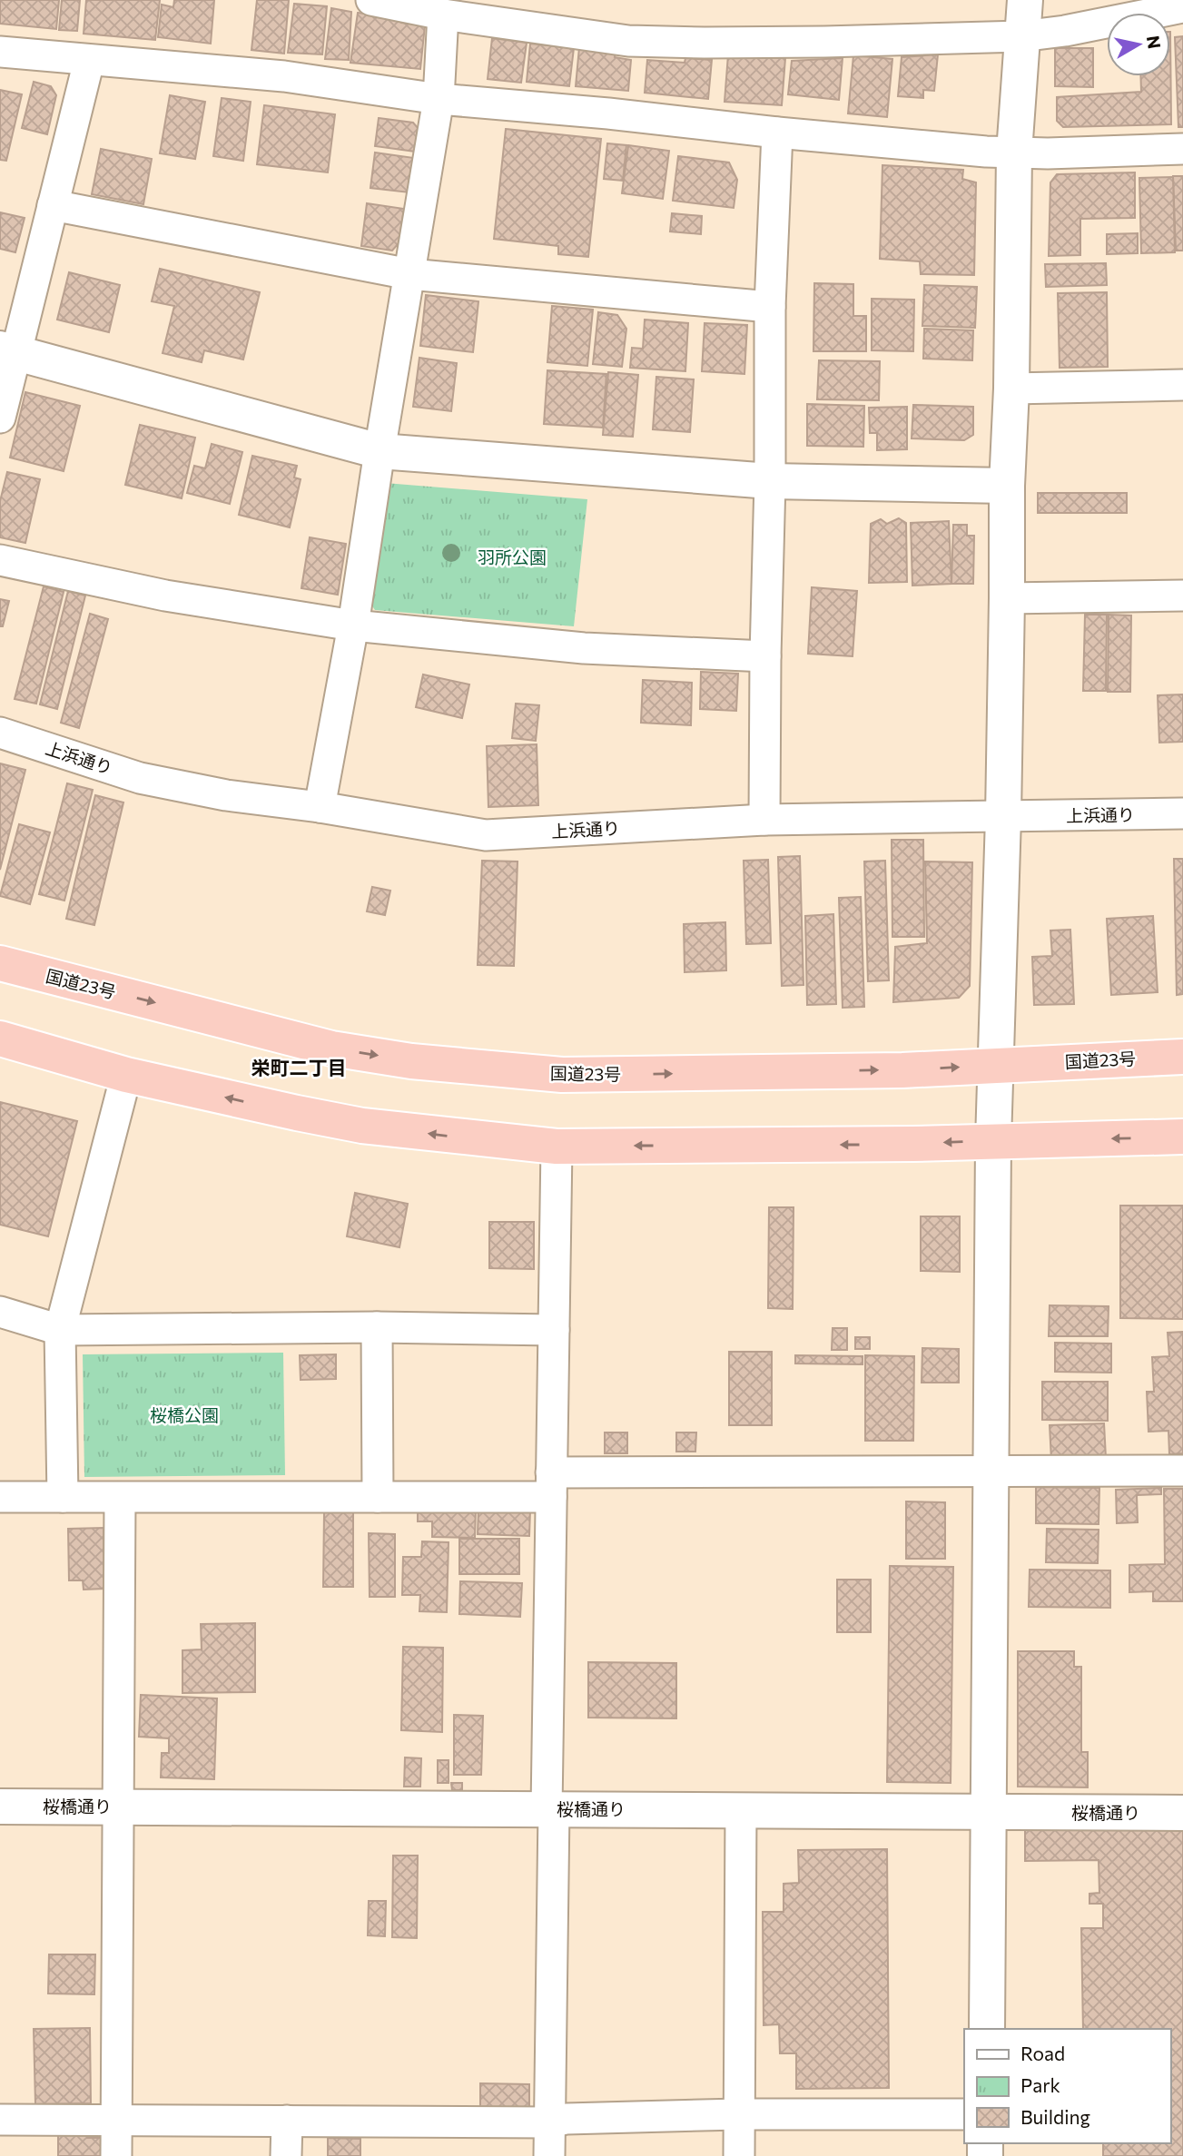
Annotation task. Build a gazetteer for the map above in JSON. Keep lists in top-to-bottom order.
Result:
{
  "streets": {
    "highway": ["国道23号"],
    "street": ["上浜通り", "桜橋通り"]
  },
  "districts": ["栄町二丁目"],
  "parks": ["羽所公園", "桜橋公園"],
  "legend": ["Road", "Park", "Building"],
  "north": "right"
}
